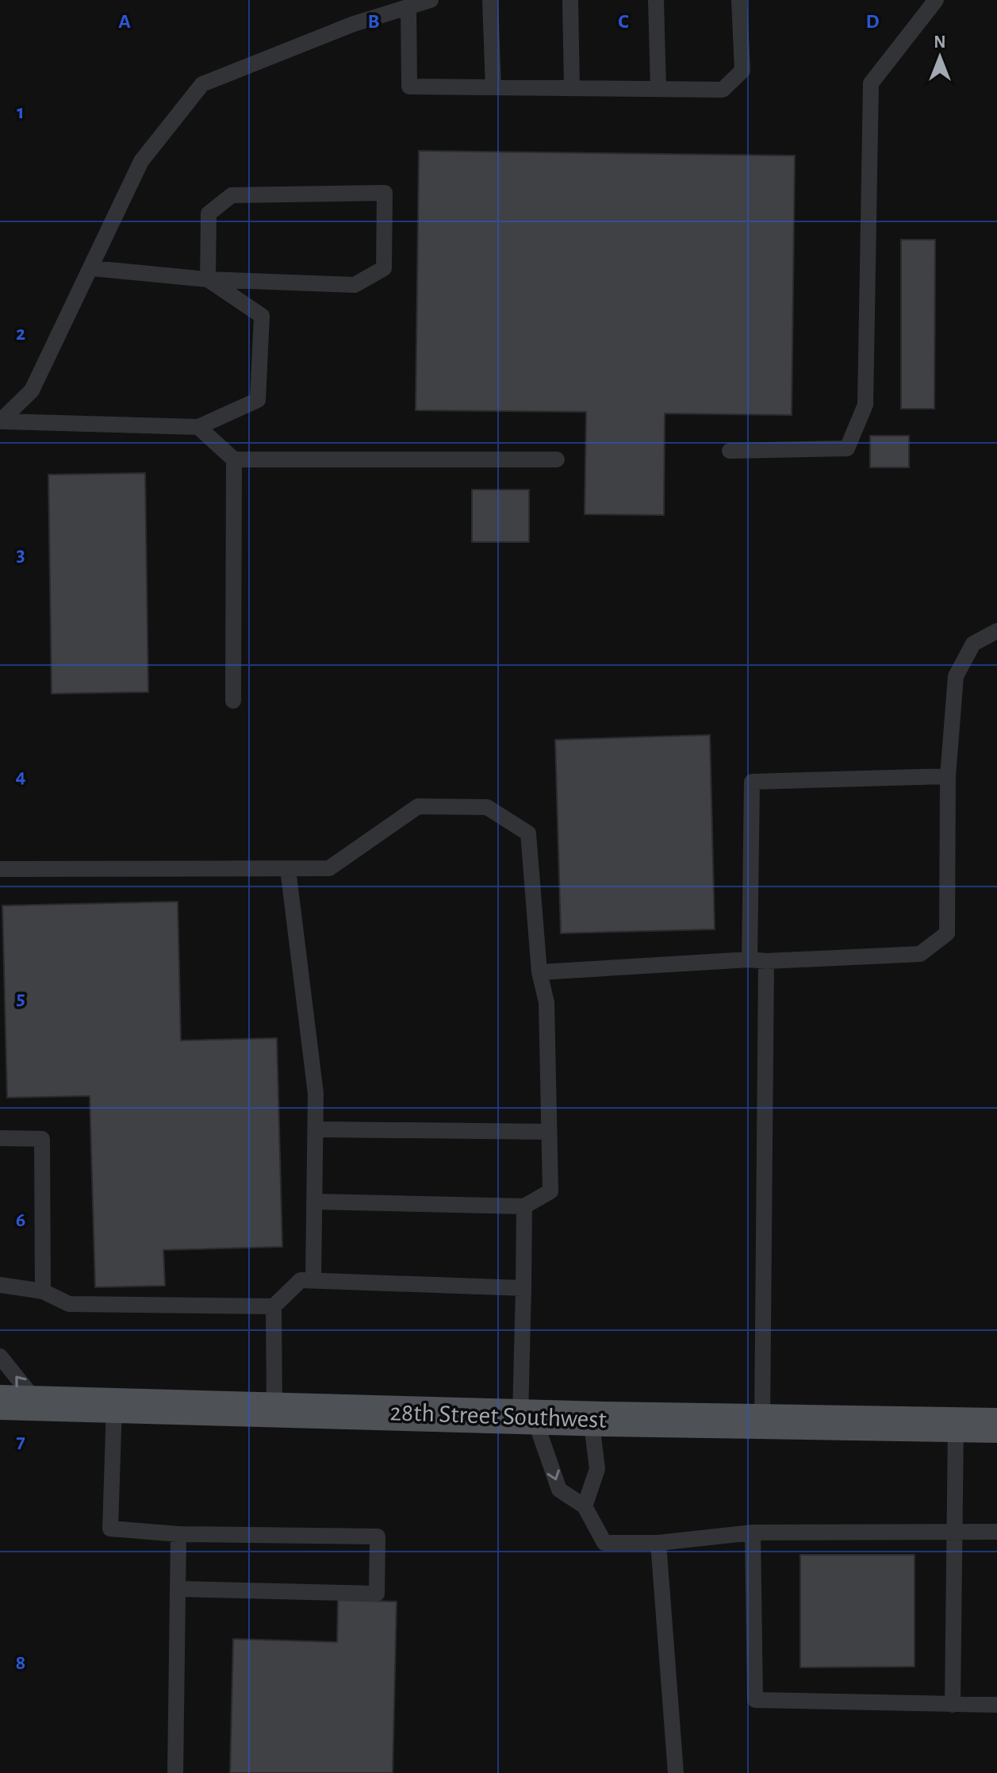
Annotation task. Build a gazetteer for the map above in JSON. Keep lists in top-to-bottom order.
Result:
{
  "streets": {
    "main road": ["28th Street Southwest"]
  },
  "north": "top",
  "grid": {
    "columns": [
      "A",
      "B",
      "C",
      "D"
    ],
    "rows": [
      "1",
      "2",
      "3",
      "4",
      "5",
      "6",
      "7",
      "8"
    ]
  }
}
